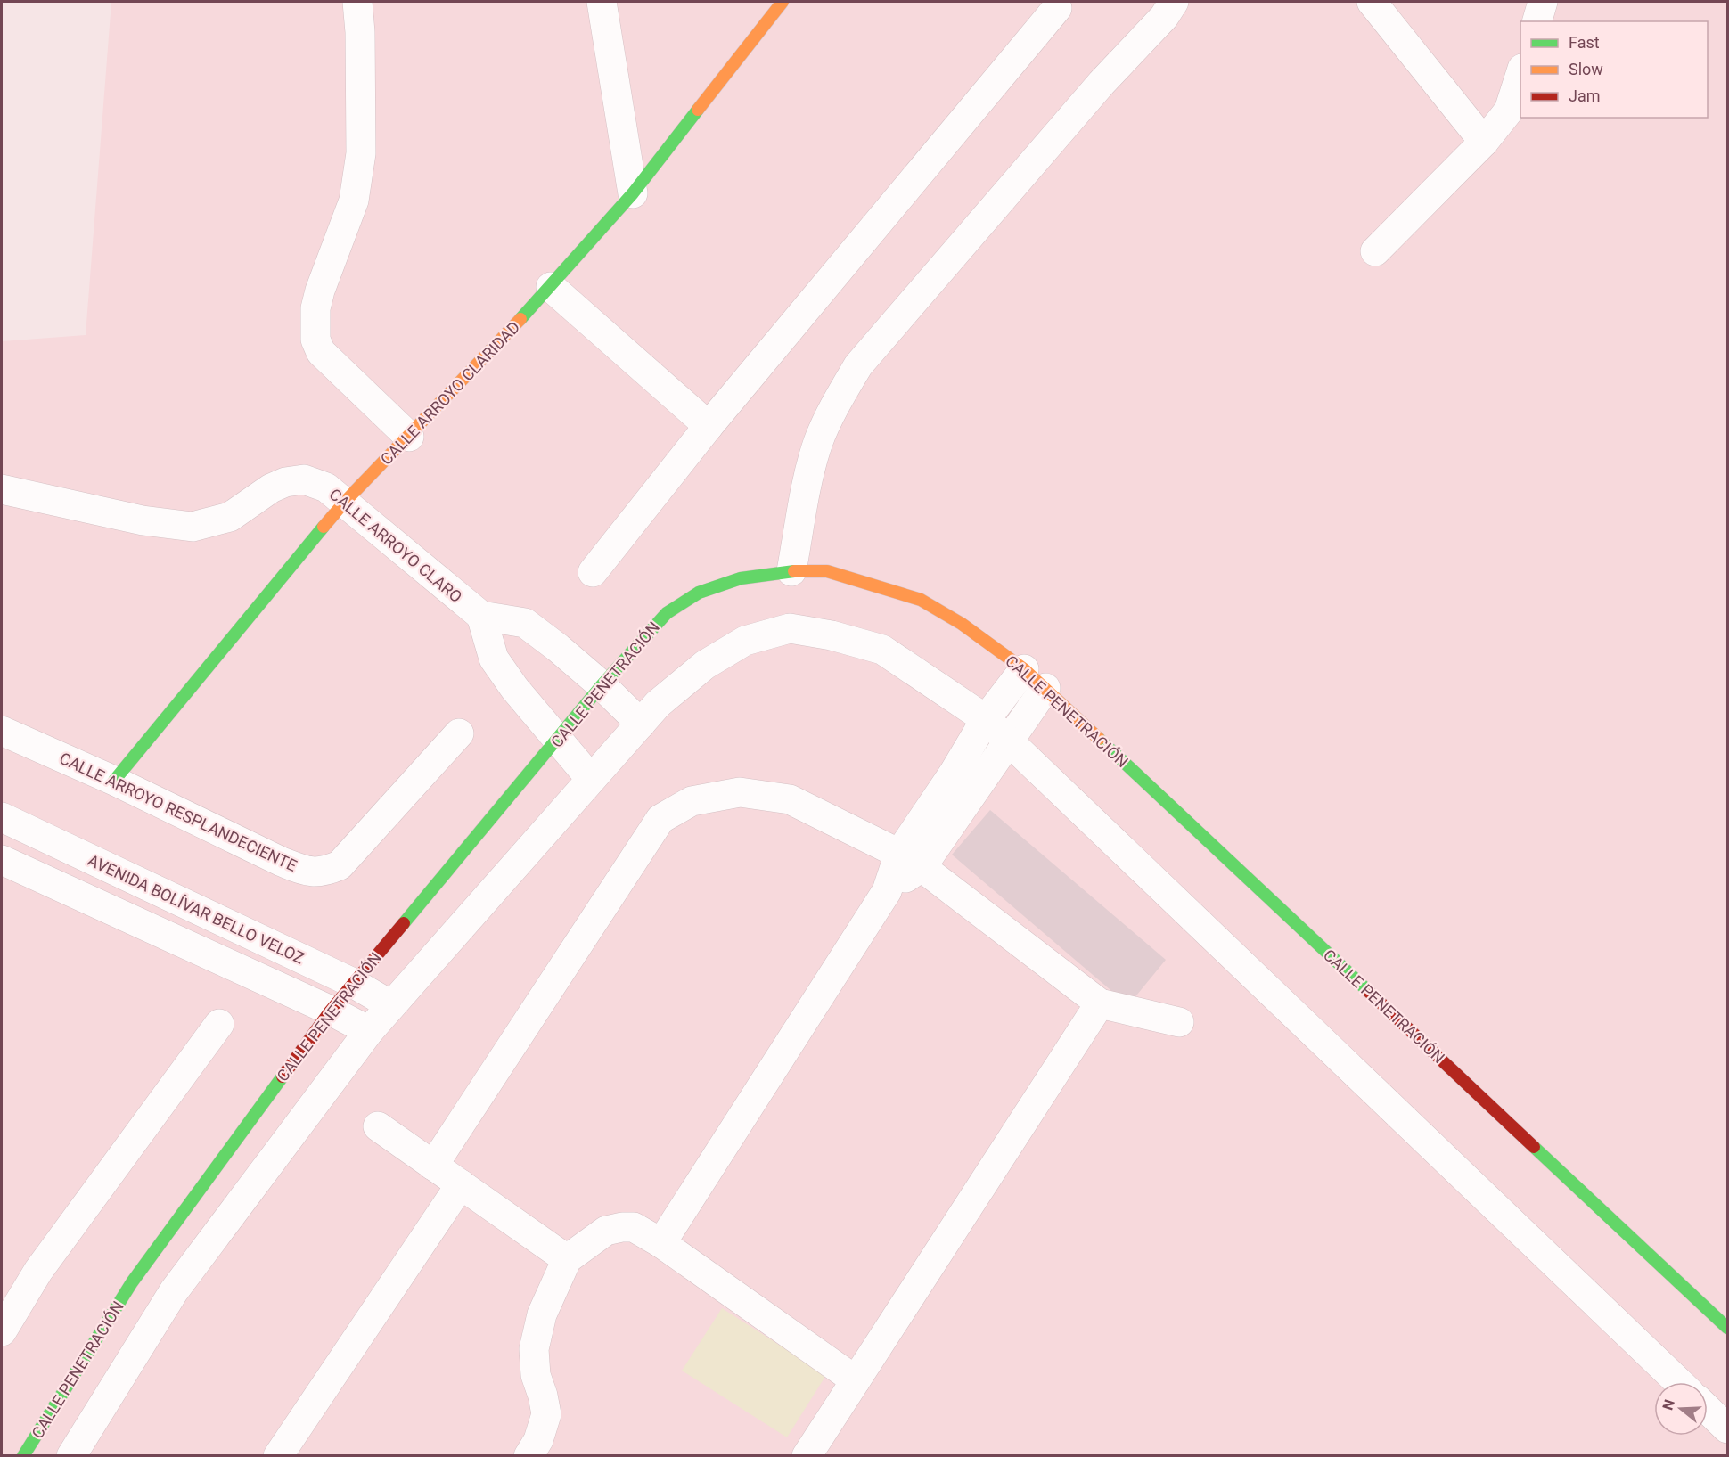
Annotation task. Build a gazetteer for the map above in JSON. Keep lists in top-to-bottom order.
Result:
{
  "streets": {
    "street": [
      "CALLE ARROYO CLARIDAD",
      "CALLE ARROYO CLARO",
      "CALLE PENETRACIÓN",
      "CALLE ARROYO RESPLANDECIENTE",
      "AVENIDA BOLÍVAR BELLO VELOZ"
    ]
  },
  "crossings": [
    ["CALLE ARROYO CLARIDAD", "CALLE ARROYO CLARO"],
    ["CALLE ARROYO CLARIDAD", "CALLE ARROYO RESPLANDECIENTE"],
    ["CALLE PENETRACIÓN", "AVENIDA BOLÍVAR BELLO VELOZ"]
  ],
  "legend": ["Fast", "Slow", "Jam"],
  "north": "left"
}
